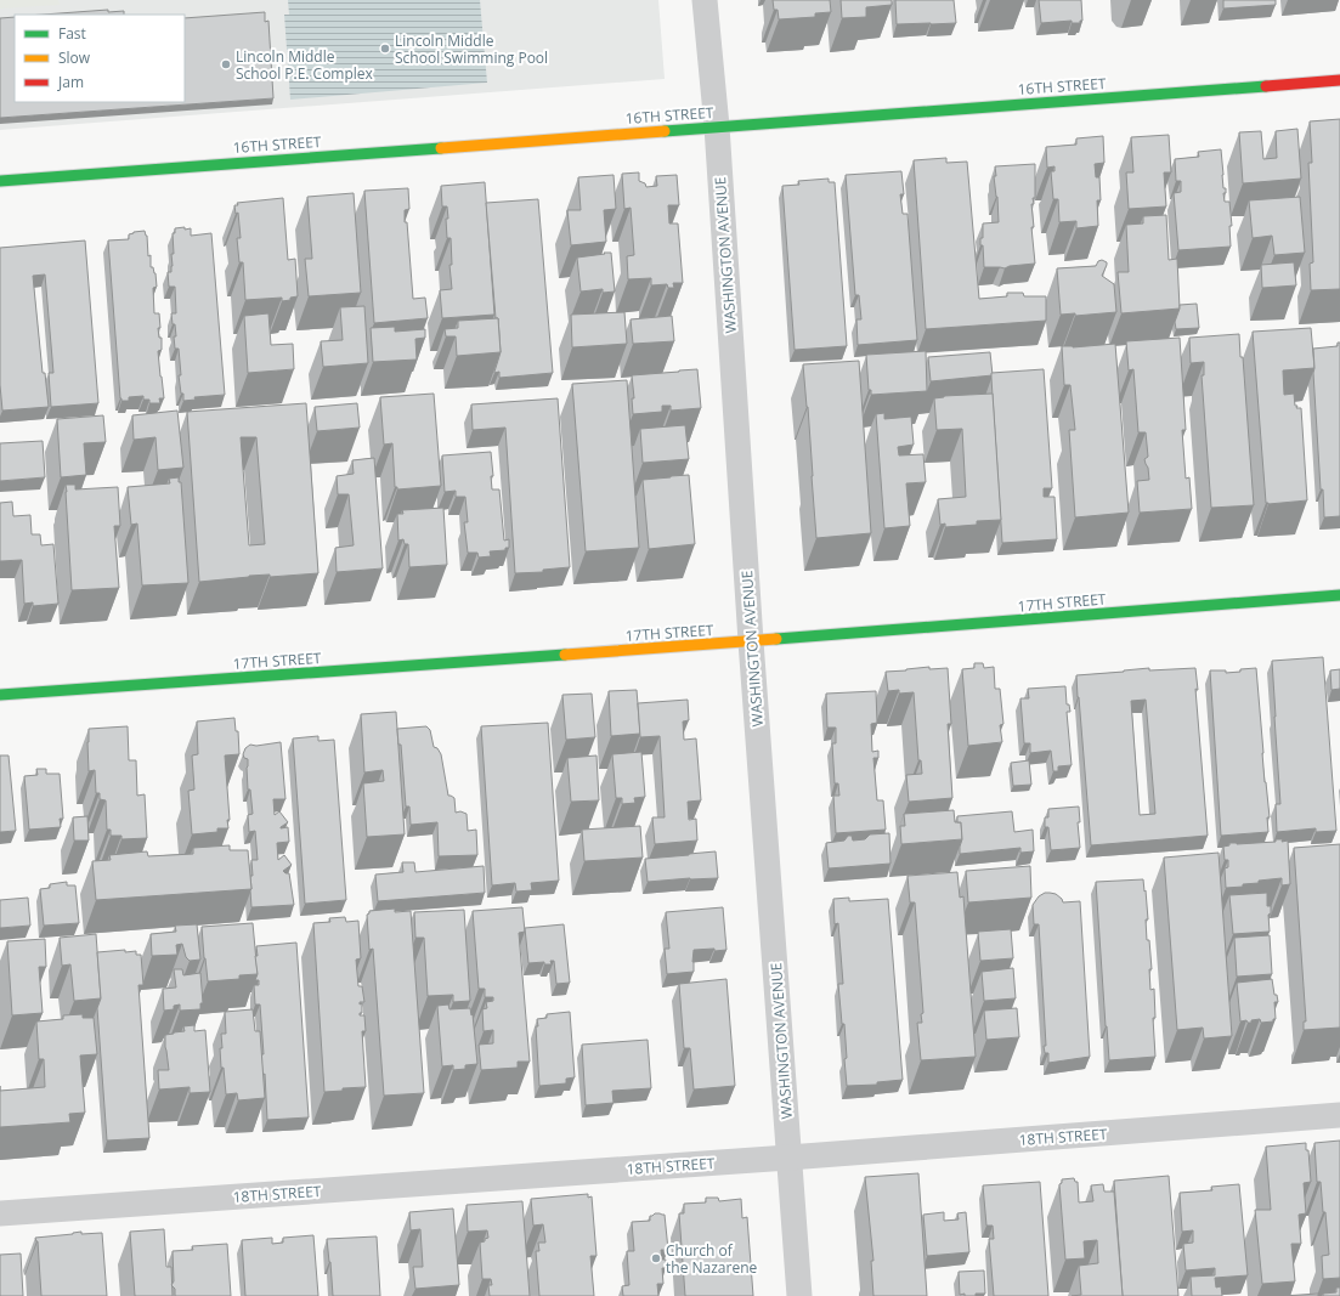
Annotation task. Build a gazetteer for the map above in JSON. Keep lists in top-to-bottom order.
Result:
{
  "streets": {
    "street": [
      "16TH STREET",
      "WASHINGTON AVENUE",
      "17TH STREET",
      "18TH STREET"
    ]
  },
  "crossings": [
    ["16TH STREET", "WASHINGTON AVENUE"],
    ["WASHINGTON AVENUE", "17TH STREET"],
    ["WASHINGTON AVENUE", "18TH STREET"]
  ],
  "places": ["Lincoln Middle School Swimming Pool", "Lincoln Middle School P.E. Complex", "Church of the Nazarene"],
  "legend": ["Fast", "Slow", "Jam"]
}
